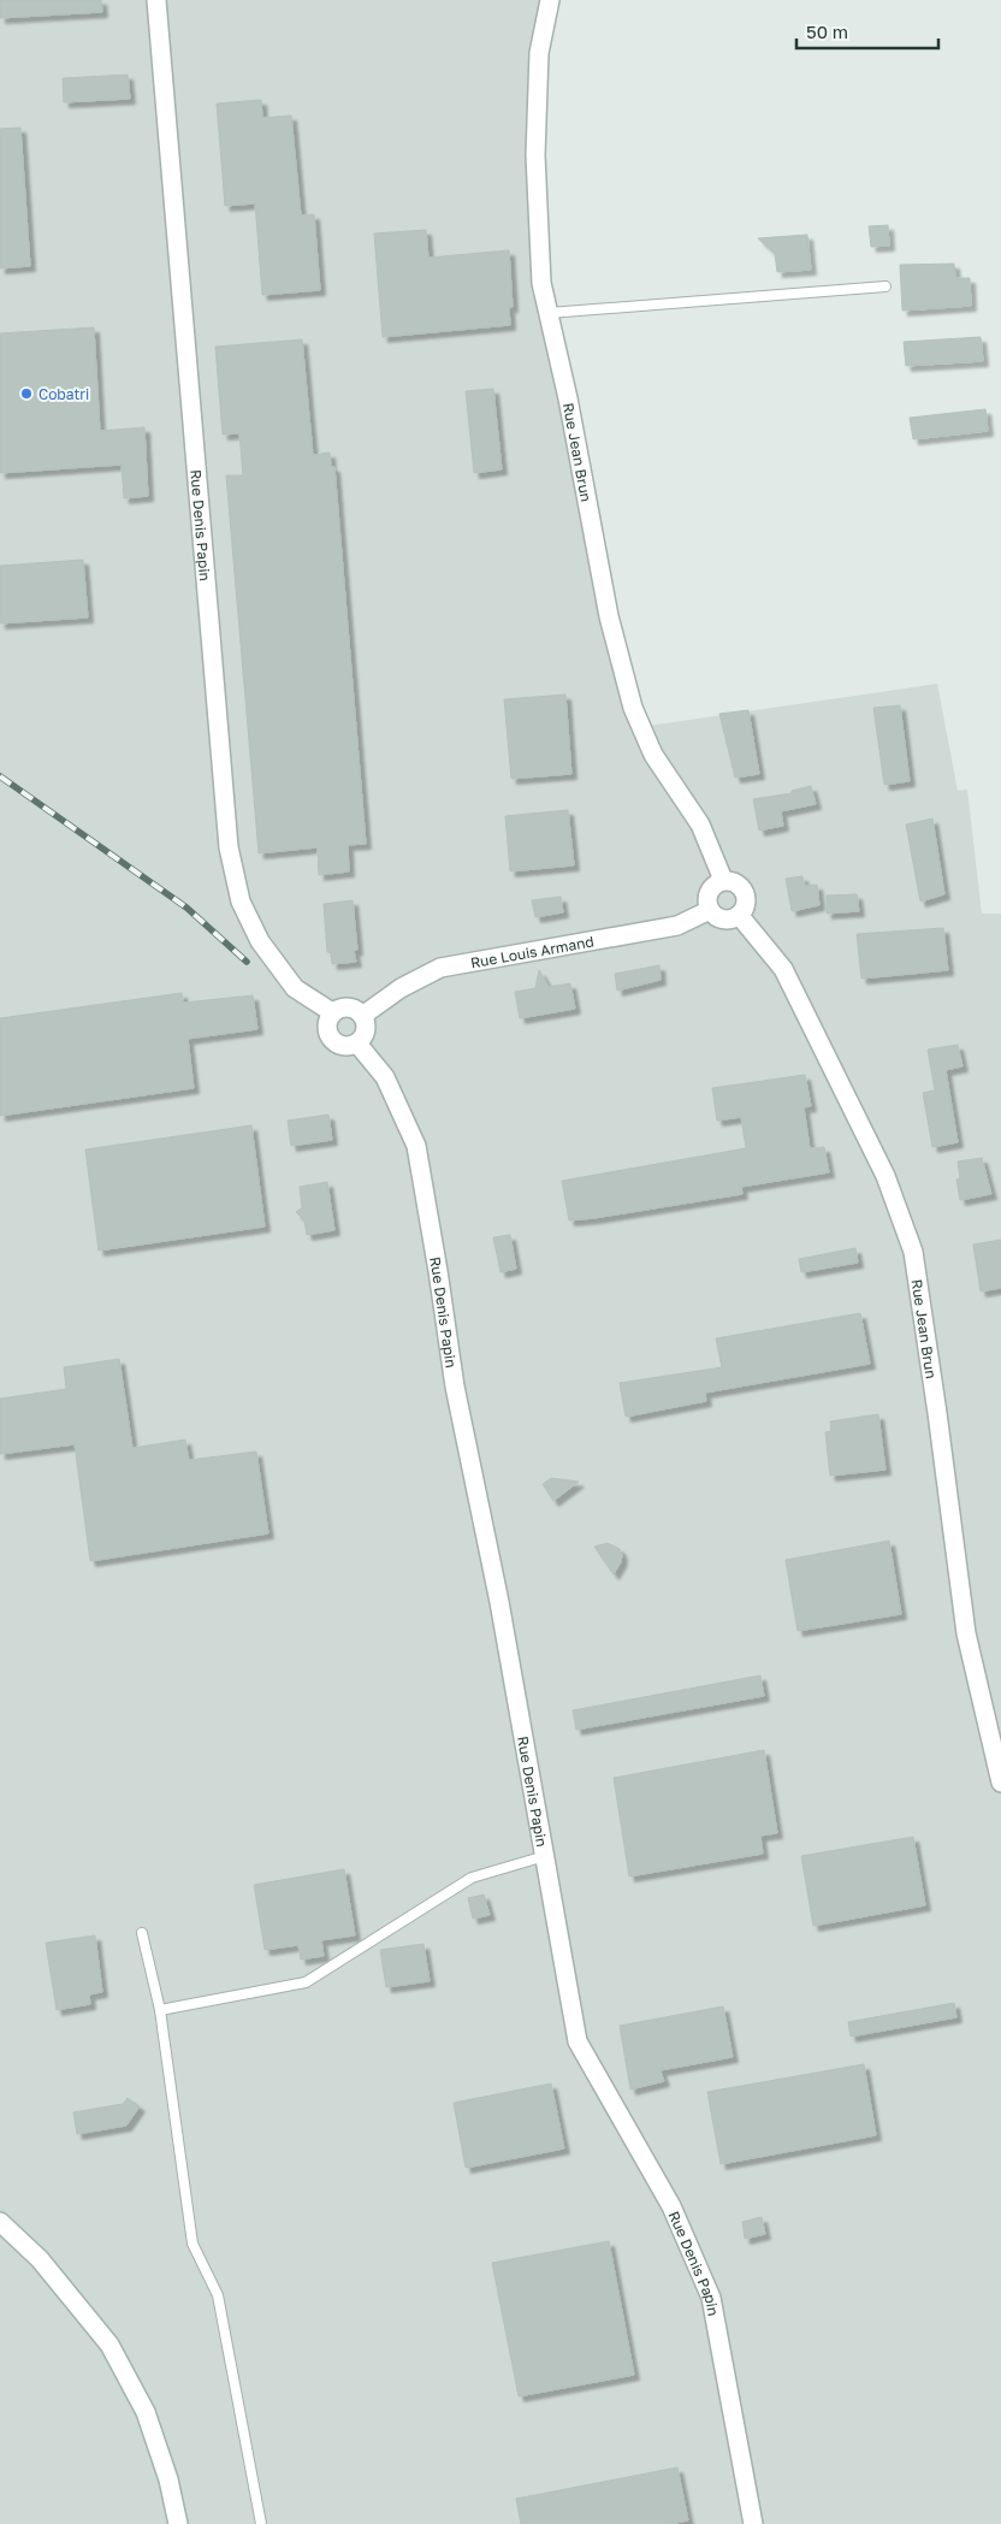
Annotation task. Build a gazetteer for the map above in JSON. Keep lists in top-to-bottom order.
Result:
{
  "streets": {
    "street": ["Rue Jean Brun", "Rue Denis Papin", "Rue Louis Armand"]
  },
  "crossings": [
    ["Rue Jean Brun", "Rue Louis Armand"],
    ["Rue Denis Papin", "Rue Louis Armand"]
  ],
  "places": ["Cobatri"],
  "scale_bar": "50 m"
}
